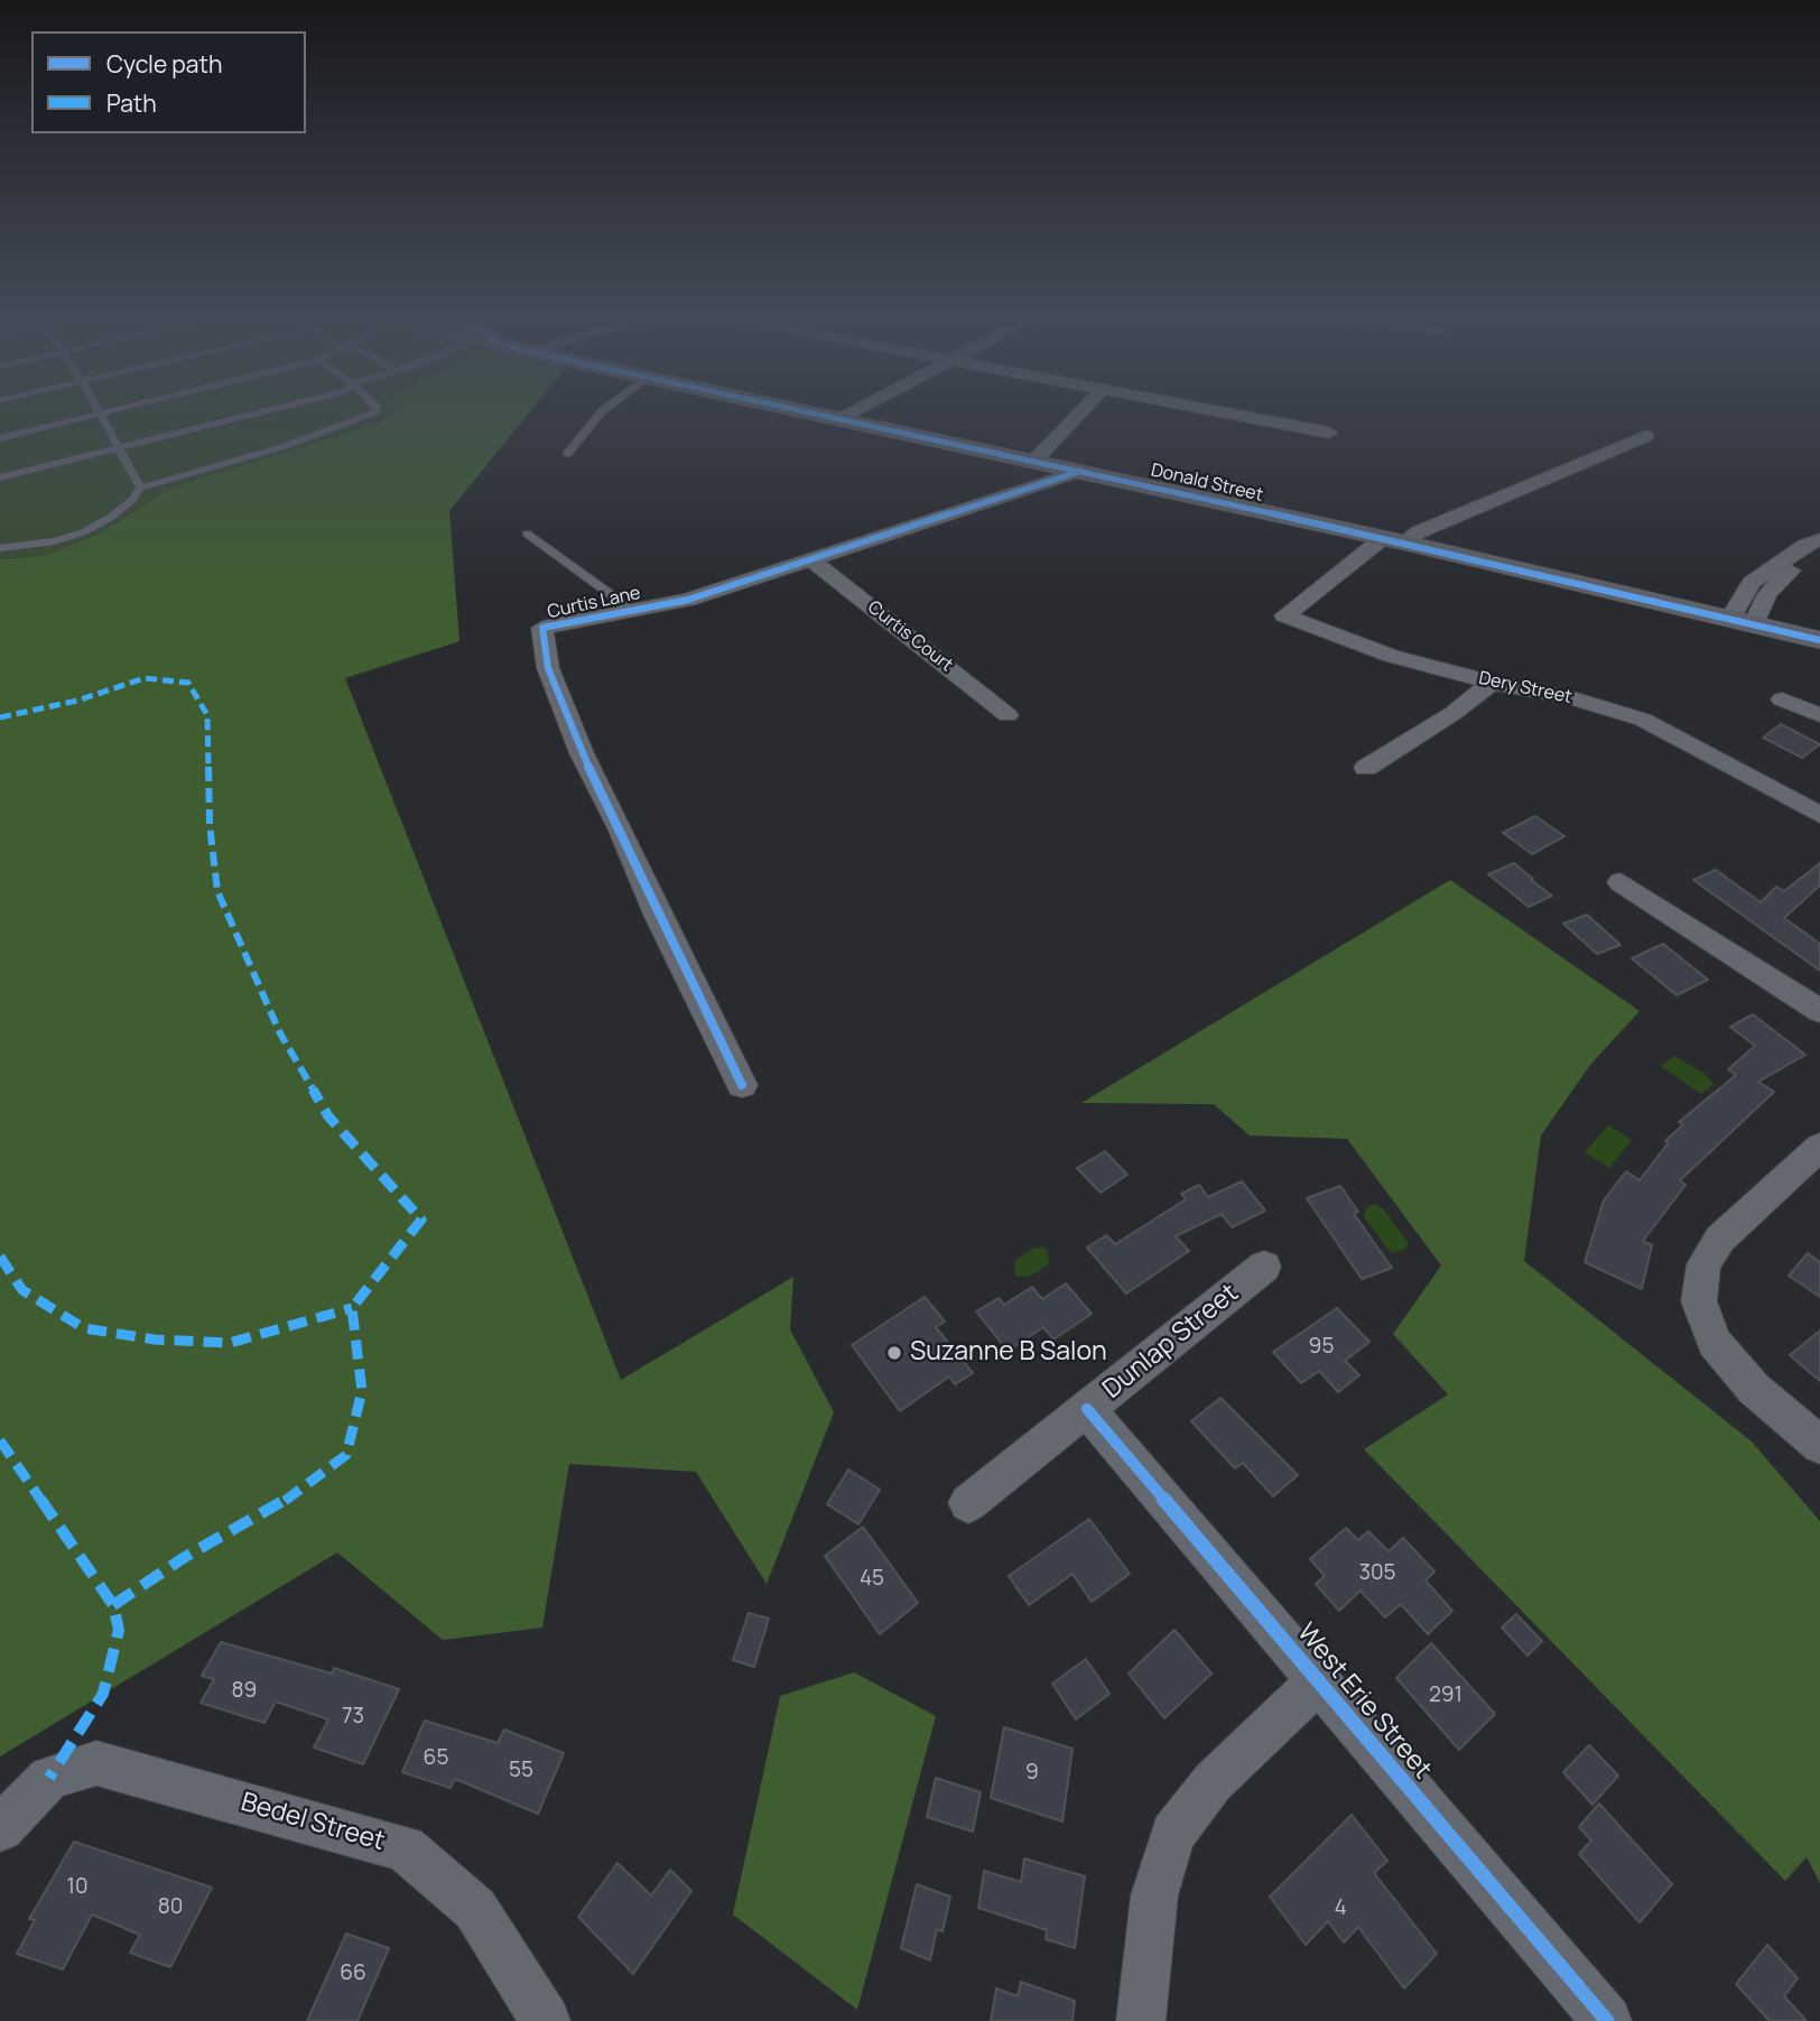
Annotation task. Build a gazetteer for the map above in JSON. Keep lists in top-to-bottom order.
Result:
{
  "streets": {
    "street": [
      "Donald Street",
      "Curtis Lane",
      "Curtis Court",
      "Dery Street",
      "Dunlap Street",
      "West Erie Street",
      "Bedel Street"
    ]
  },
  "crossings": [
    ["Donald Street", "Curtis Lane"],
    ["Donald Street", "Dery Street"],
    ["Curtis Lane", "Curtis Court"],
    ["Dunlap Street", "West Erie Street"]
  ],
  "places": ["Suzanne B Salon"],
  "house_numbers": [
    "95",
    "305",
    "45",
    "89",
    "291",
    "73",
    "65",
    "55",
    "9",
    "10",
    "80",
    "4",
    "66"
  ],
  "legend": ["Cycle path", "Path"]
}
